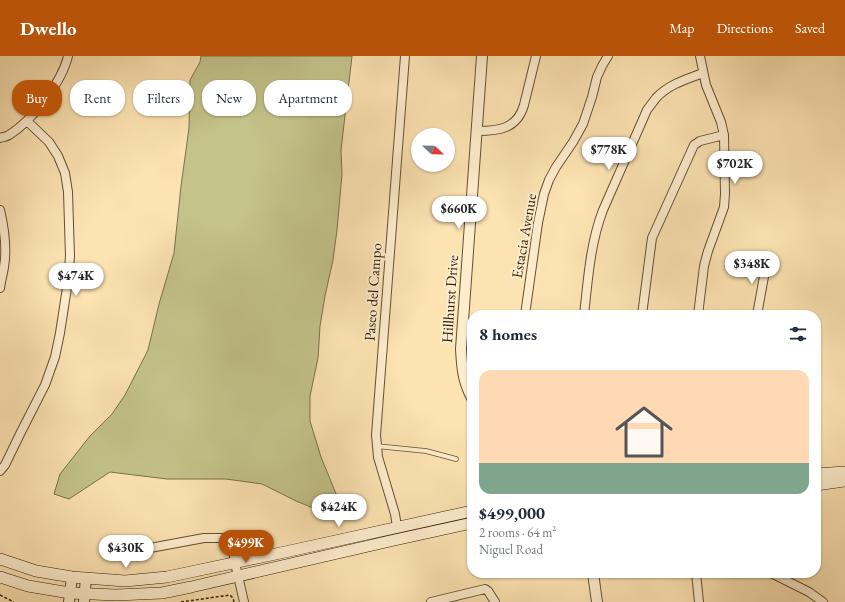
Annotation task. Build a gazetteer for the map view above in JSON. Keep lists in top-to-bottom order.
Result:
{
  "streets": {
    "street": ["Estacia Avenue", "Paseo del Campo", "Hillhurst Drive"]
  },
  "north": "right",
  "page": {
    "header": "Dwello",
    "nav": ["Map", "Directions", "Saved"],
    "chip": [
      "Buy",
      "Rent",
      "Filters",
      "New",
      "Apartment"
    ],
    "price": [
      "$778K",
      "$702K",
      "$660K",
      "$348K",
      "$474K",
      "$424K",
      "$499K",
      "$430K"
    ],
    "heading": "8 homes",
    "list": [
      {
        "name": "$499,000",
        "note": "2 rooms · 64 m² · Niguel Road"
      }
    ]
  }
}
